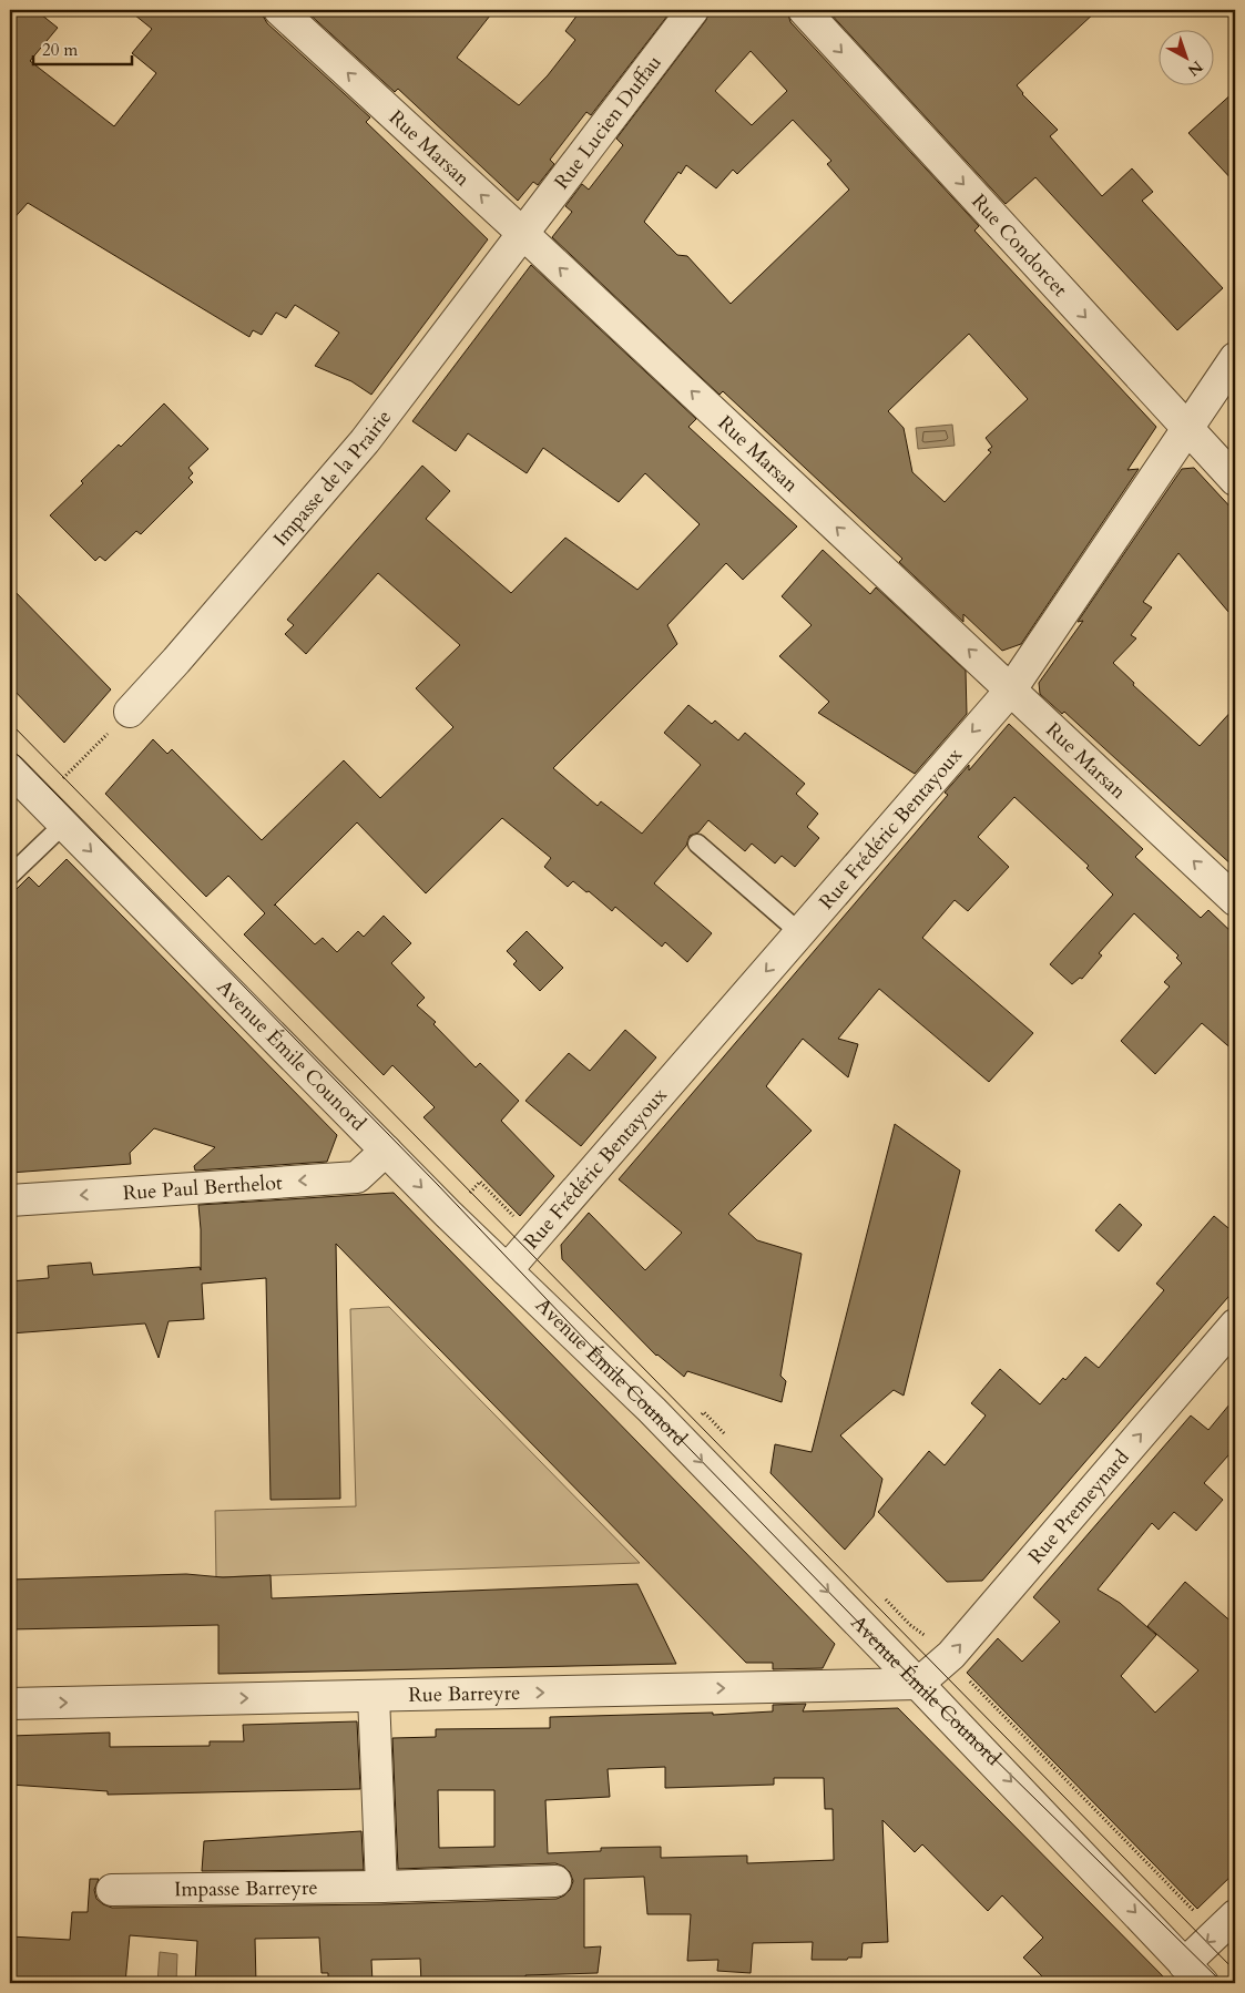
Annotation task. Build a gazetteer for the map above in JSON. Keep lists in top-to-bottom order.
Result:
{
  "streets": {
    "street": [
      "Rue Lucien Duffau",
      "Rue Marsan",
      "Rue Condorcet",
      "Impasse de la Prairie",
      "Rue Frédéric Bentayoux",
      "Avenue Émile Counord",
      "Rue Paul Berthelot",
      "Rue Premeynard",
      "Rue Barreyre",
      "Impasse Barreyre"
    ]
  },
  "crossings": [
    ["Rue Lucien Duffau", "Rue Marsan"],
    ["Rue Lucien Duffau", "Impasse de la Prairie"],
    ["Rue Marsan", "Impasse de la Prairie"],
    ["Rue Marsan", "Rue Frédéric Bentayoux"],
    ["Rue Condorcet", "Rue Frédéric Bentayoux"],
    ["Rue Frédéric Bentayoux", "Avenue Émile Counord"],
    ["Avenue Émile Counord", "Rue Paul Berthelot"],
    ["Avenue Émile Counord", "Rue Premeynard"],
    ["Avenue Émile Counord", "Rue Barreyre"],
    ["Rue Premeynard", "Rue Barreyre"]
  ],
  "one_way": [
    "Rue Marsan",
    "Rue Condorcet",
    "Rue Frédéric Bentayoux",
    "Avenue Émile Counord",
    "Rue Paul Berthelot",
    "Rue Premeynard",
    "Rue Barreyre"
  ],
  "scale_bar": "20 m",
  "north": "bottom right"
}
